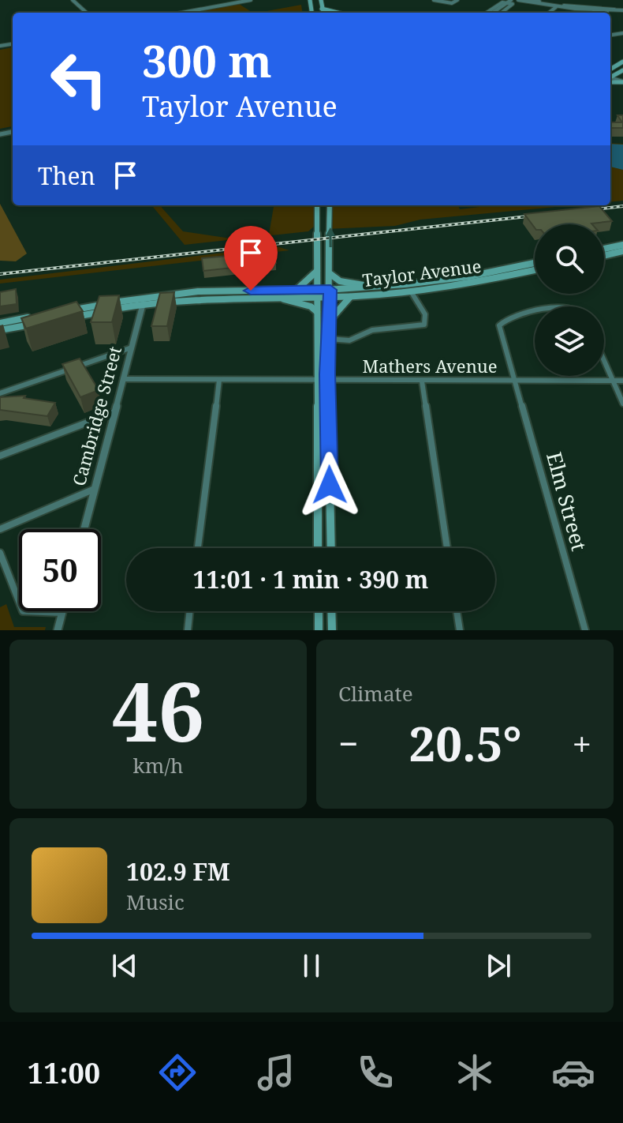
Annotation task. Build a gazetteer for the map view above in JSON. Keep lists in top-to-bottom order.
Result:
{
  "streets": {
    "main road": ["Taylor Avenue"],
    "street": ["Mathers Avenue", "Cambridge Street", "Elm Street"]
  },
  "crossings": [
    ["Taylor Avenue", "Cambridge Street"],
    ["Mathers Avenue", "Cambridge Street"],
    ["Mathers Avenue", "Elm Street"]
  ],
  "page": {
    "turn": ["300 m", "Taylor Avenue"],
    "then": "Then",
    "limit": "50",
    "trip": "11:01 · 1 min · 390 m",
    "tile": [
      ["46", "km/h"],
      "Climate"
    ],
    "heat": ["−", "20.5°", "+"],
    "song": ["102.9 FM", "Music"],
    "tabs": "11:00"
  }
}
